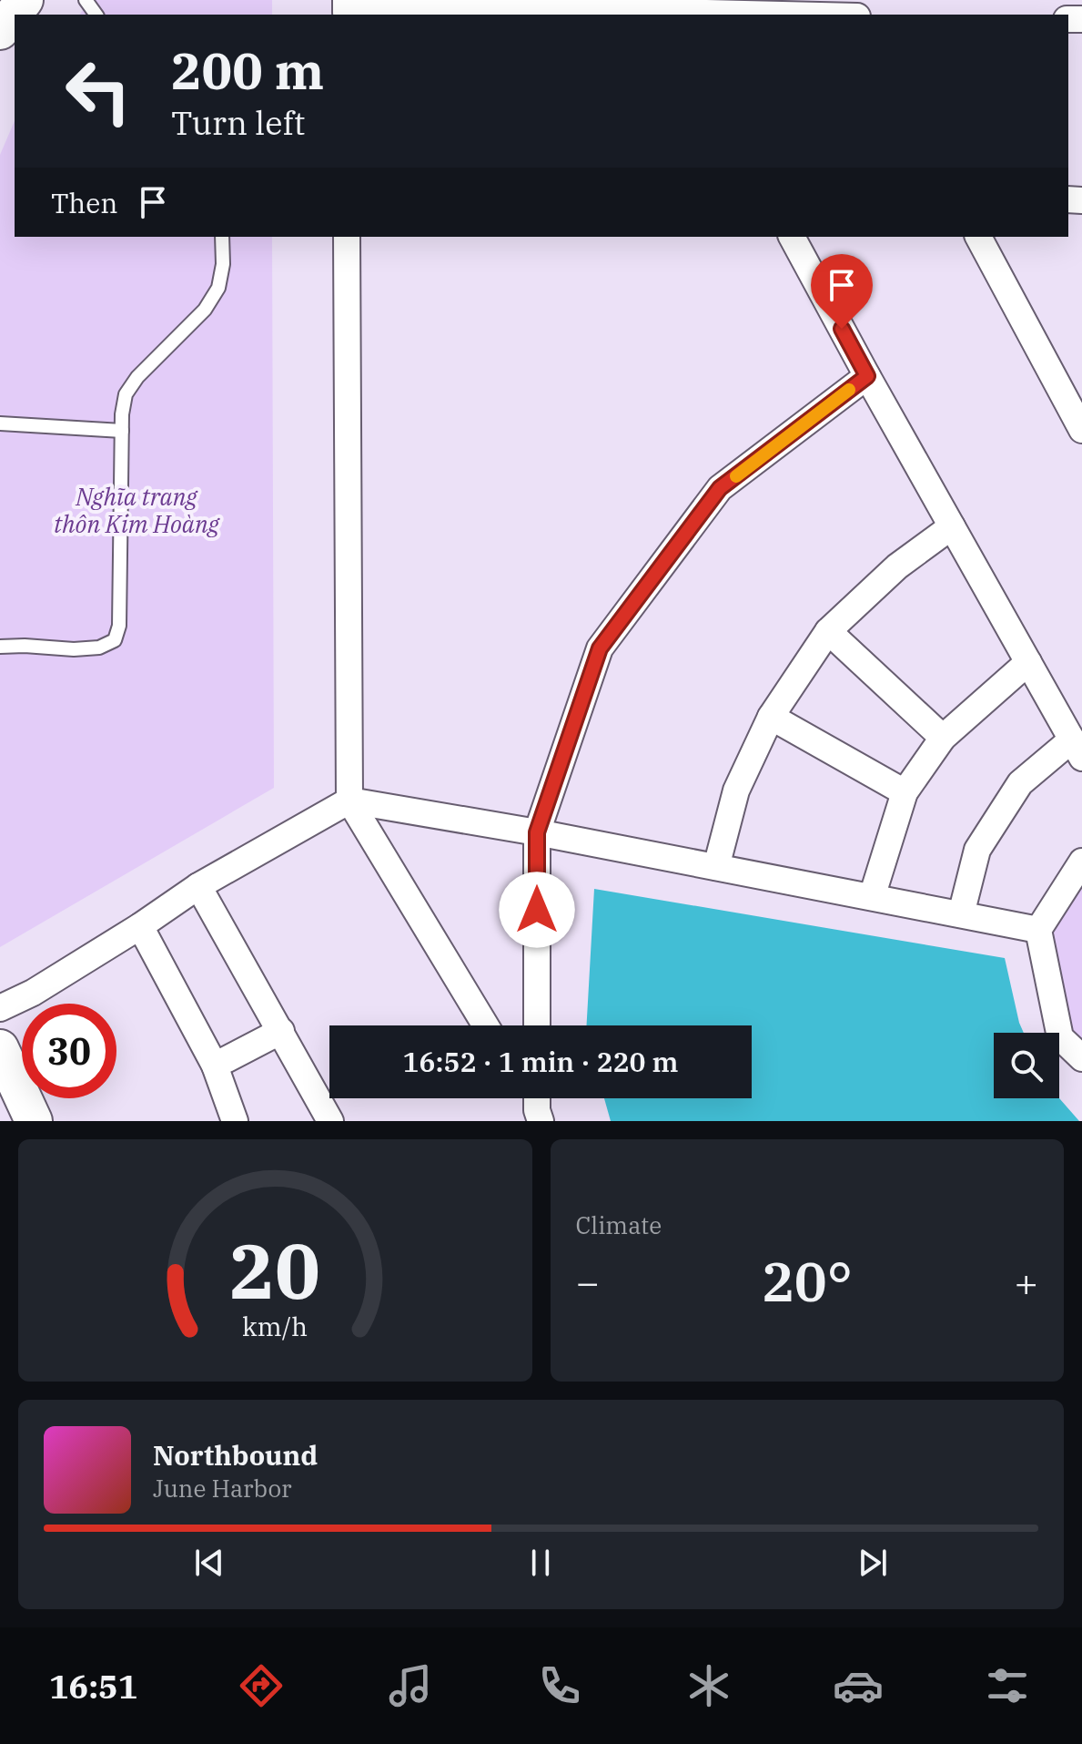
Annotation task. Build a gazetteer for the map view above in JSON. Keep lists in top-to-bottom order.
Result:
{
  "parks": ["Nghĩa trang thôn Kim Hoàng"],
  "page": {
    "turn": ["200 m", "Turn left"],
    "then": "Then",
    "limit": "30",
    "trip": "16:52 · 1 min · 220 m",
    "tile": "Climate",
    "heat": ["−", "20°", "+"],
    "song": ["Northbound", "June Harbor"],
    "tabs": "16:51",
    "gauge": ["20", "km/h"]
  }
}
